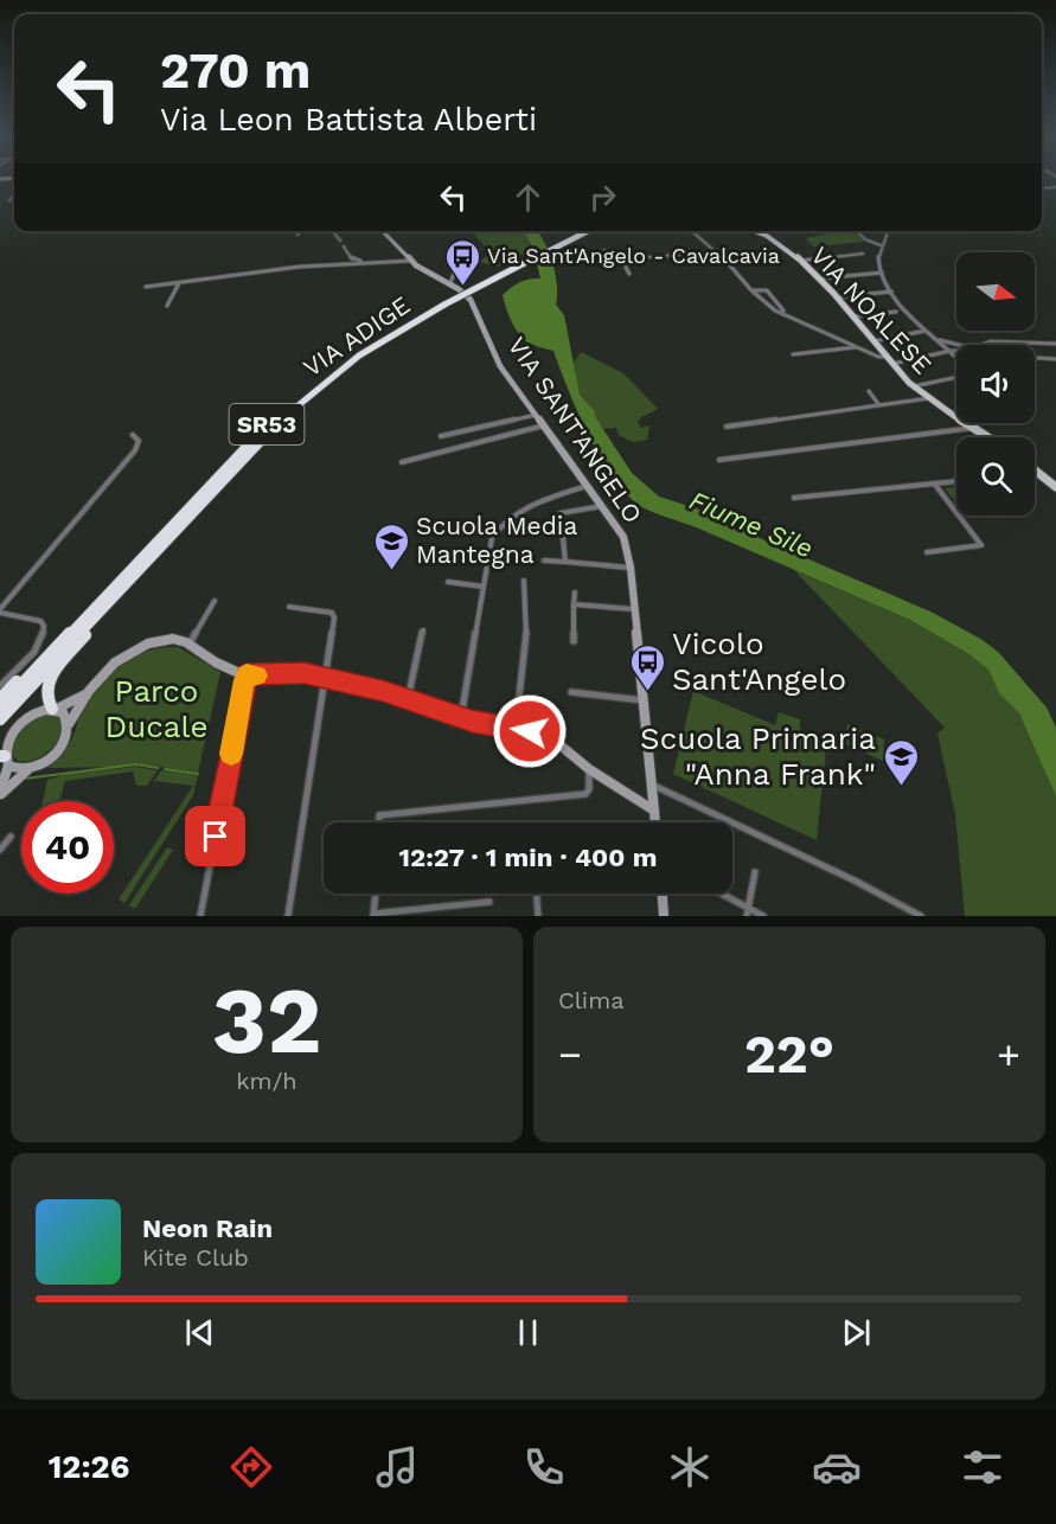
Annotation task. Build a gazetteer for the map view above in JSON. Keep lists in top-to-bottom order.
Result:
{
  "streets": {
    "highway": ["VIA ADIGE", "SR53"],
    "main road": ["VIA NOALESE"],
    "street": ["VIA SANT'ANGELO"]
  },
  "water": ["Fiume Sile"],
  "parks": ["Parco Ducale"],
  "places": {
    "bus stop": ["Via Sant'Angelo - Cavalcavia", "Vicolo Sant'Angelo"],
    "school or university": ["Scuola Media Mantegna", "Scuola Primaria \"Anna Frank\""]
  },
  "north": "right",
  "page": {
    "turn": ["270 m", "Via Leon Battista Alberti"],
    "limit": "40",
    "trip": "12:27 · 1 min · 400 m",
    "tile": [
      ["32", "km/h"],
      "Clima"
    ],
    "heat": ["−", "22°", "+"],
    "song": ["Neon Rain", "Kite Club"],
    "tabs": "12:26"
  }
}
